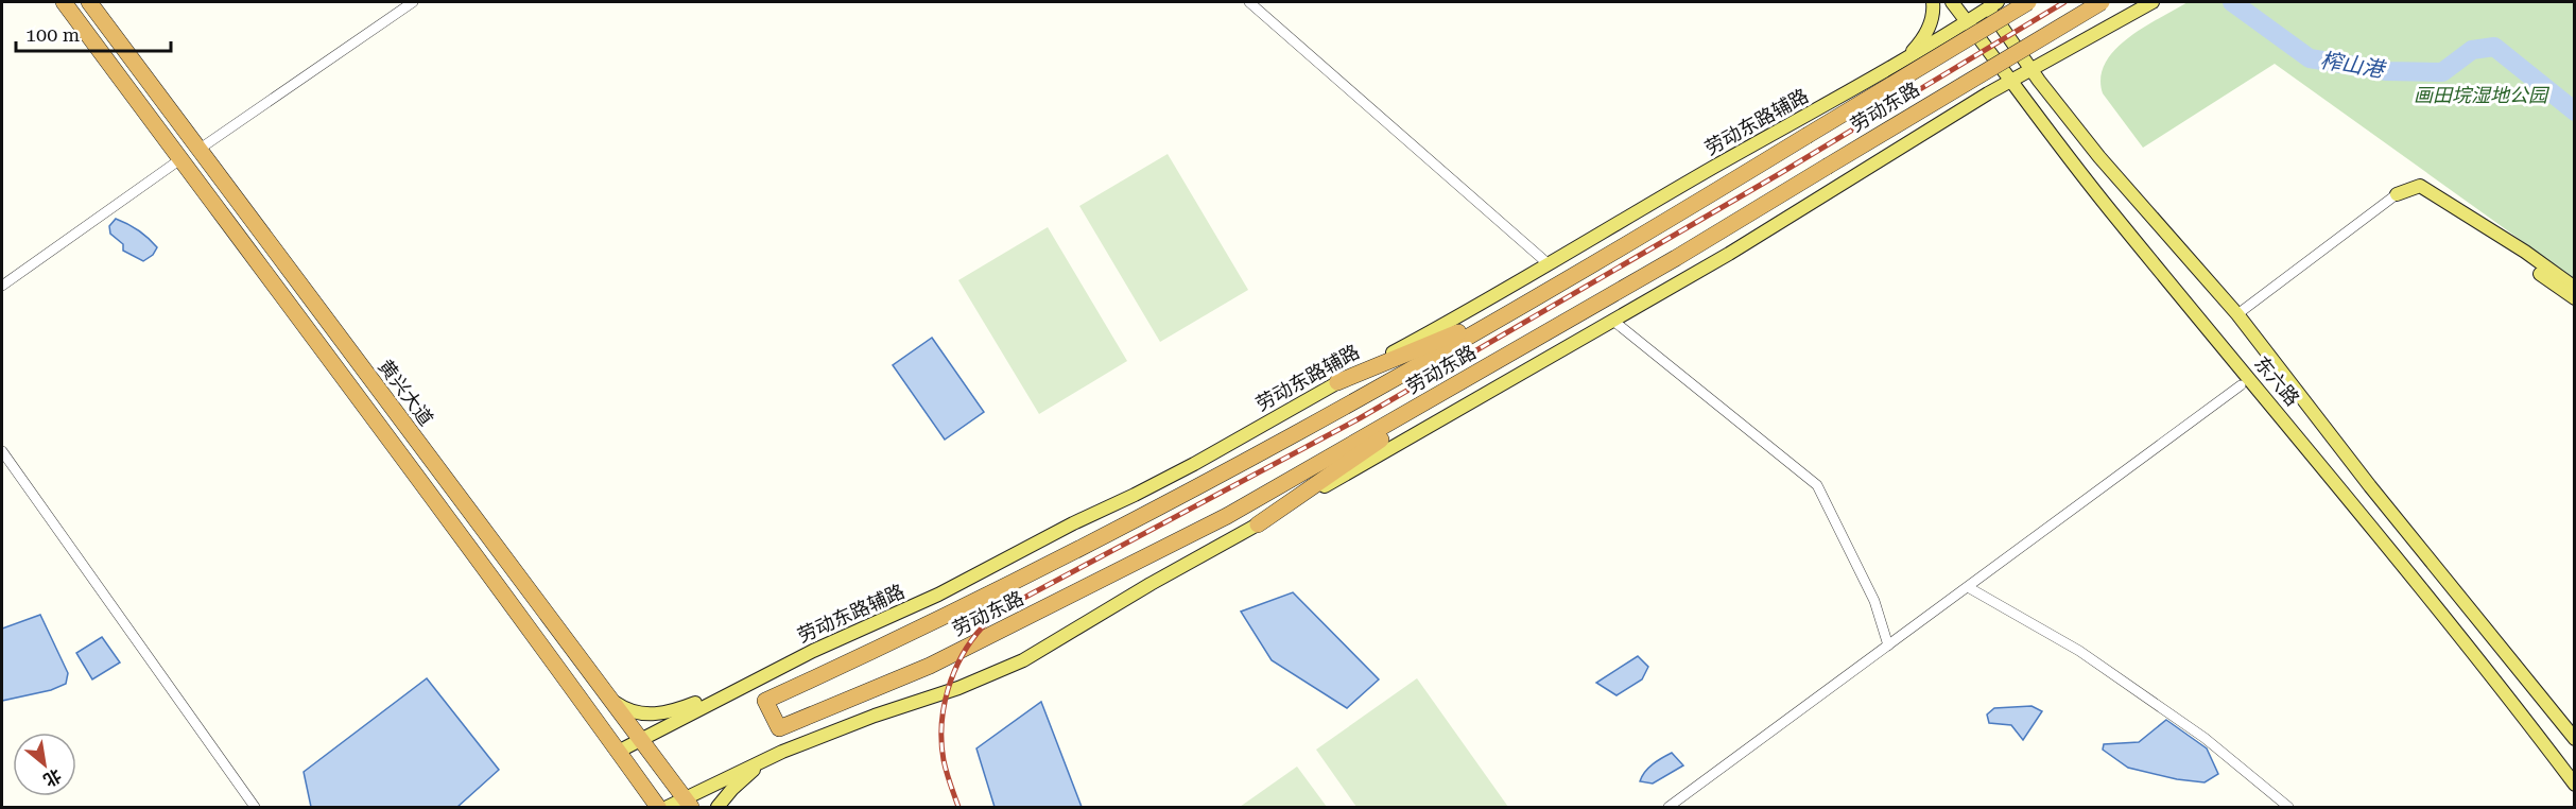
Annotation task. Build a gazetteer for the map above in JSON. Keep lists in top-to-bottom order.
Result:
{
  "streets": {
    "highway": ["劳动东路", "黄兴大道"],
    "main road": ["劳动东路辅路", "东六路"]
  },
  "crossings": [
    ["劳动东路辅路", "东六路"],
    ["劳动东路辅路", "黄兴大道"]
  ],
  "water": ["榨山港"],
  "parks": ["画田垸湿地公园"],
  "scale_bar": "100 m",
  "north": "bottom right"
}
